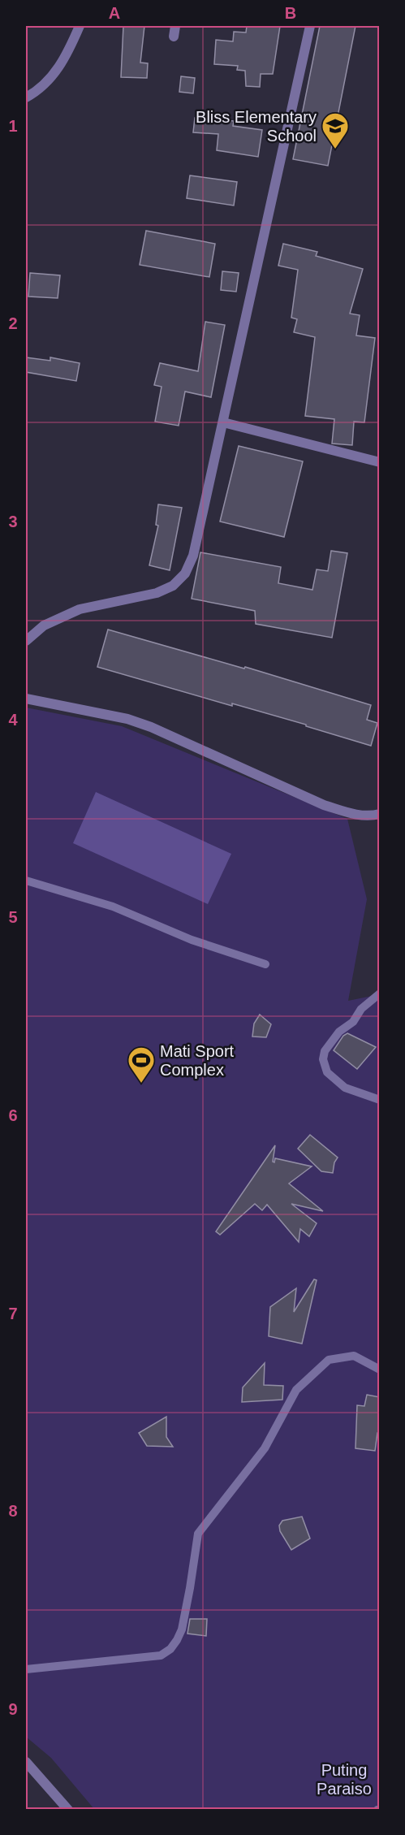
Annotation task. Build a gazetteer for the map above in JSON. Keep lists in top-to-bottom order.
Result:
{
  "parks": ["Puting Paraiso"],
  "places": {
    "school or university": ["Bliss Elementary School"],
    "sports": ["Mati Sport Complex"]
  },
  "grid": {
    "columns": ["A", "B"],
    "rows": [
      "1",
      "2",
      "3",
      "4",
      "5",
      "6",
      "7",
      "8",
      "9"
    ]
  }
}
